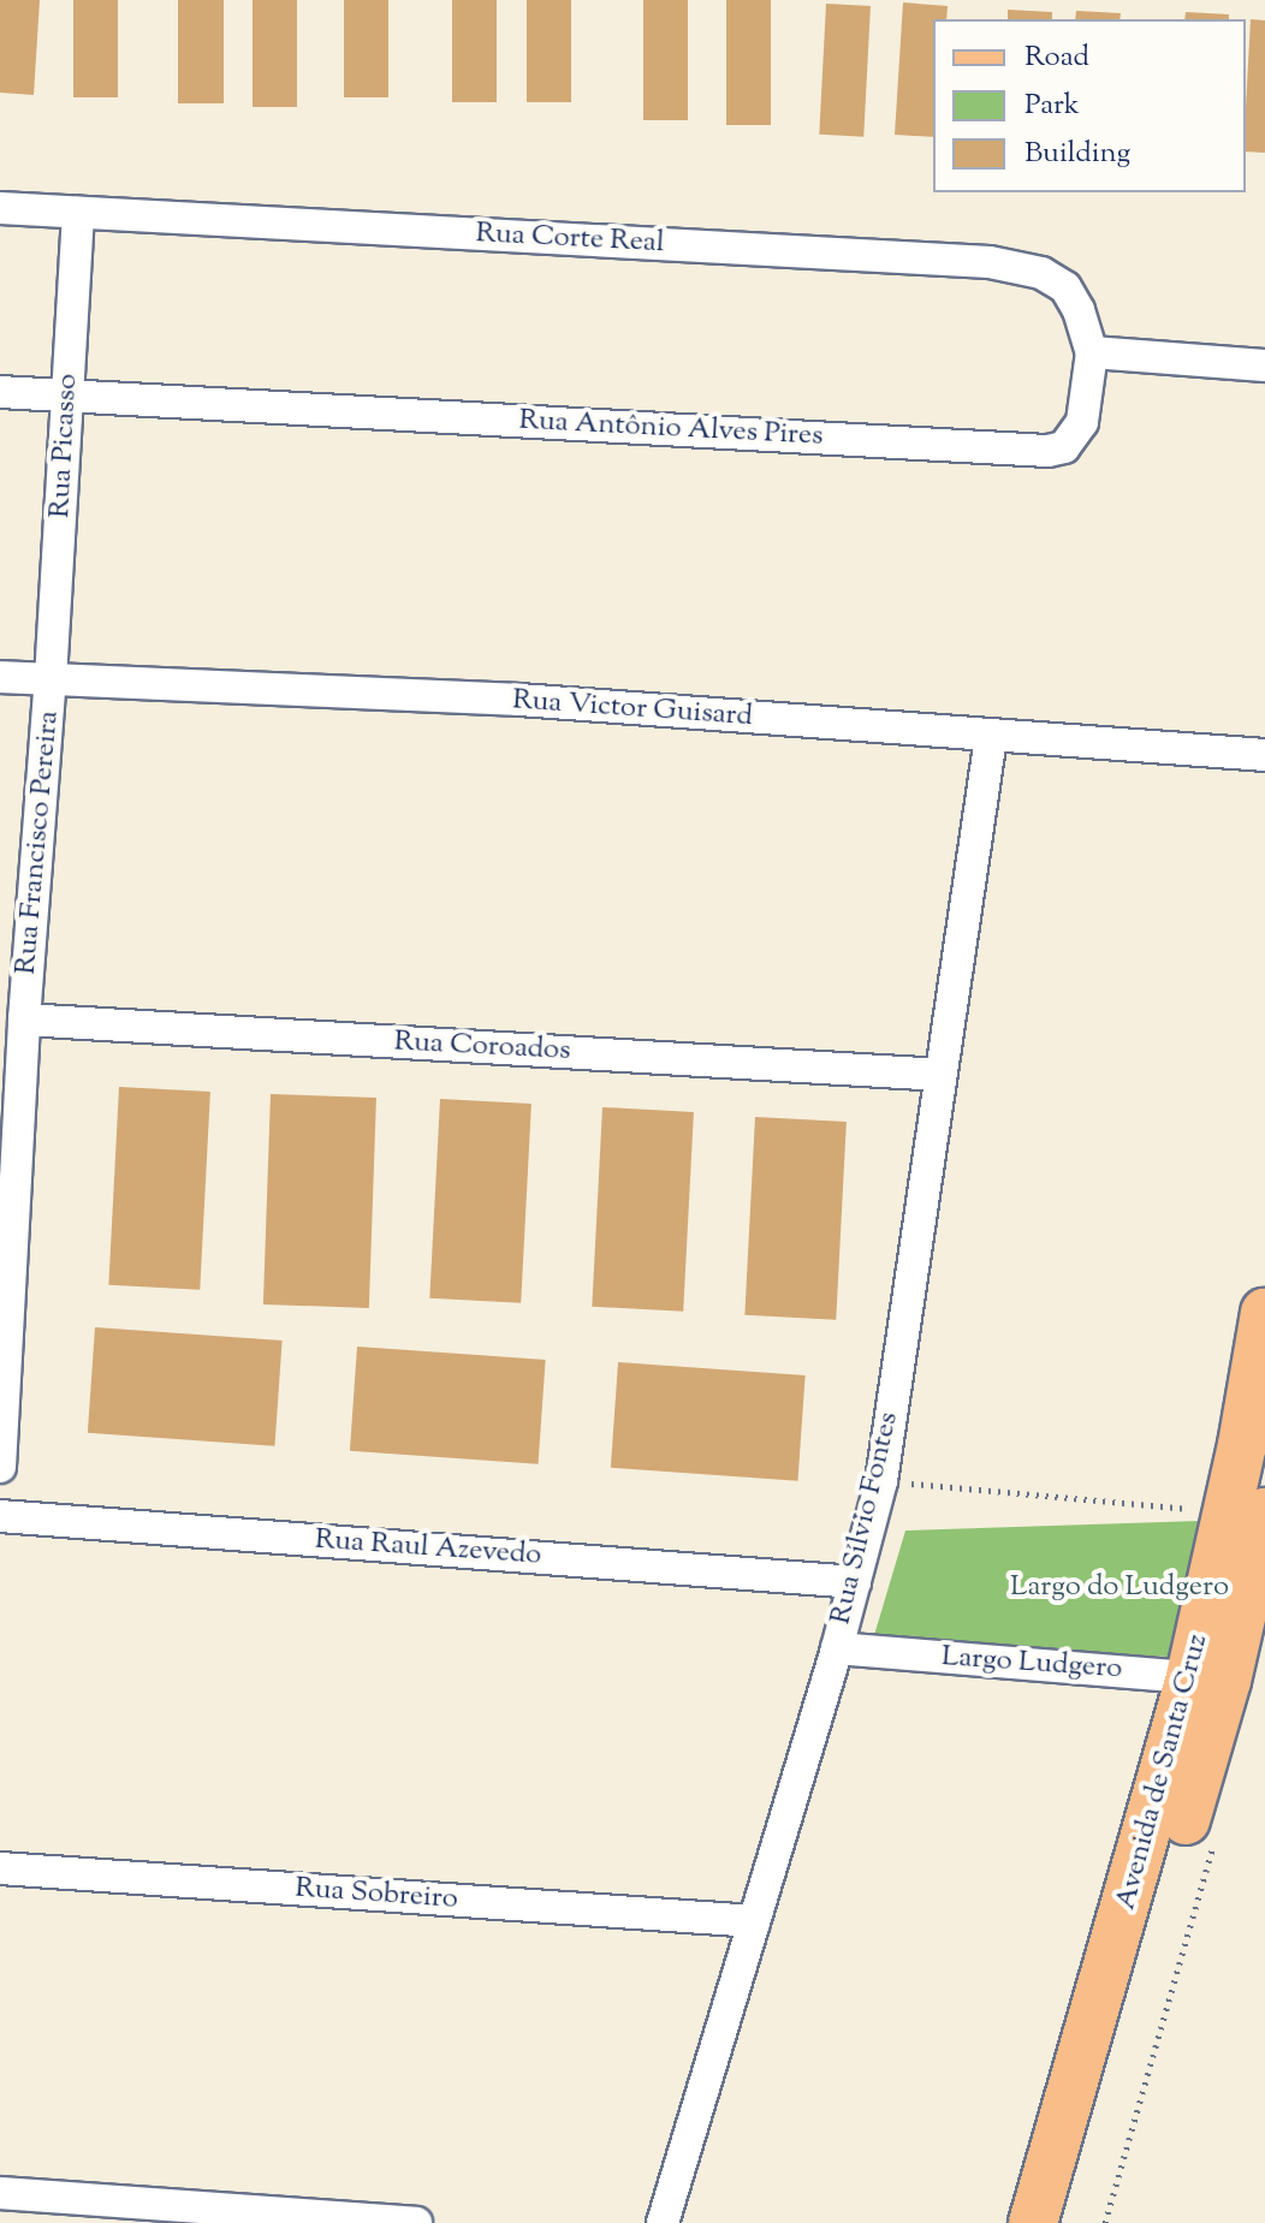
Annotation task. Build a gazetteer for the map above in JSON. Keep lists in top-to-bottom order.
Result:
{
  "streets": {
    "main road": ["Avenida de Santa Cruz"],
    "street": [
      "Rua Corte Real",
      "Rua Antônio Alves Pires",
      "Rua Picasso",
      "Rua Victor Guisard",
      "Rua Francisco Pereira",
      "Rua Coroados",
      "Rua Sílvio Fontes",
      "Rua Raul Azevedo",
      "Largo Ludgero",
      "Rua Sobreiro"
    ]
  },
  "crossings": [
    ["Rua Corte Real", "Rua Antônio Alves Pires"],
    ["Rua Corte Real", "Rua Picasso"],
    ["Rua Antônio Alves Pires", "Rua Picasso"],
    ["Rua Picasso", "Rua Victor Guisard"],
    ["Rua Picasso", "Rua Francisco Pereira"],
    ["Rua Victor Guisard", "Rua Francisco Pereira"],
    ["Rua Victor Guisard", "Rua Sílvio Fontes"],
    ["Rua Francisco Pereira", "Rua Coroados"],
    ["Rua Coroados", "Rua Sílvio Fontes"],
    ["Rua Sílvio Fontes", "Rua Raul Azevedo"],
    ["Rua Sílvio Fontes", "Largo Ludgero"],
    ["Rua Sílvio Fontes", "Rua Sobreiro"],
    ["Largo Ludgero", "Avenida de Santa Cruz"]
  ],
  "parks": ["Largo do Ludgero"],
  "legend": ["Road", "Park", "Building"]
}
